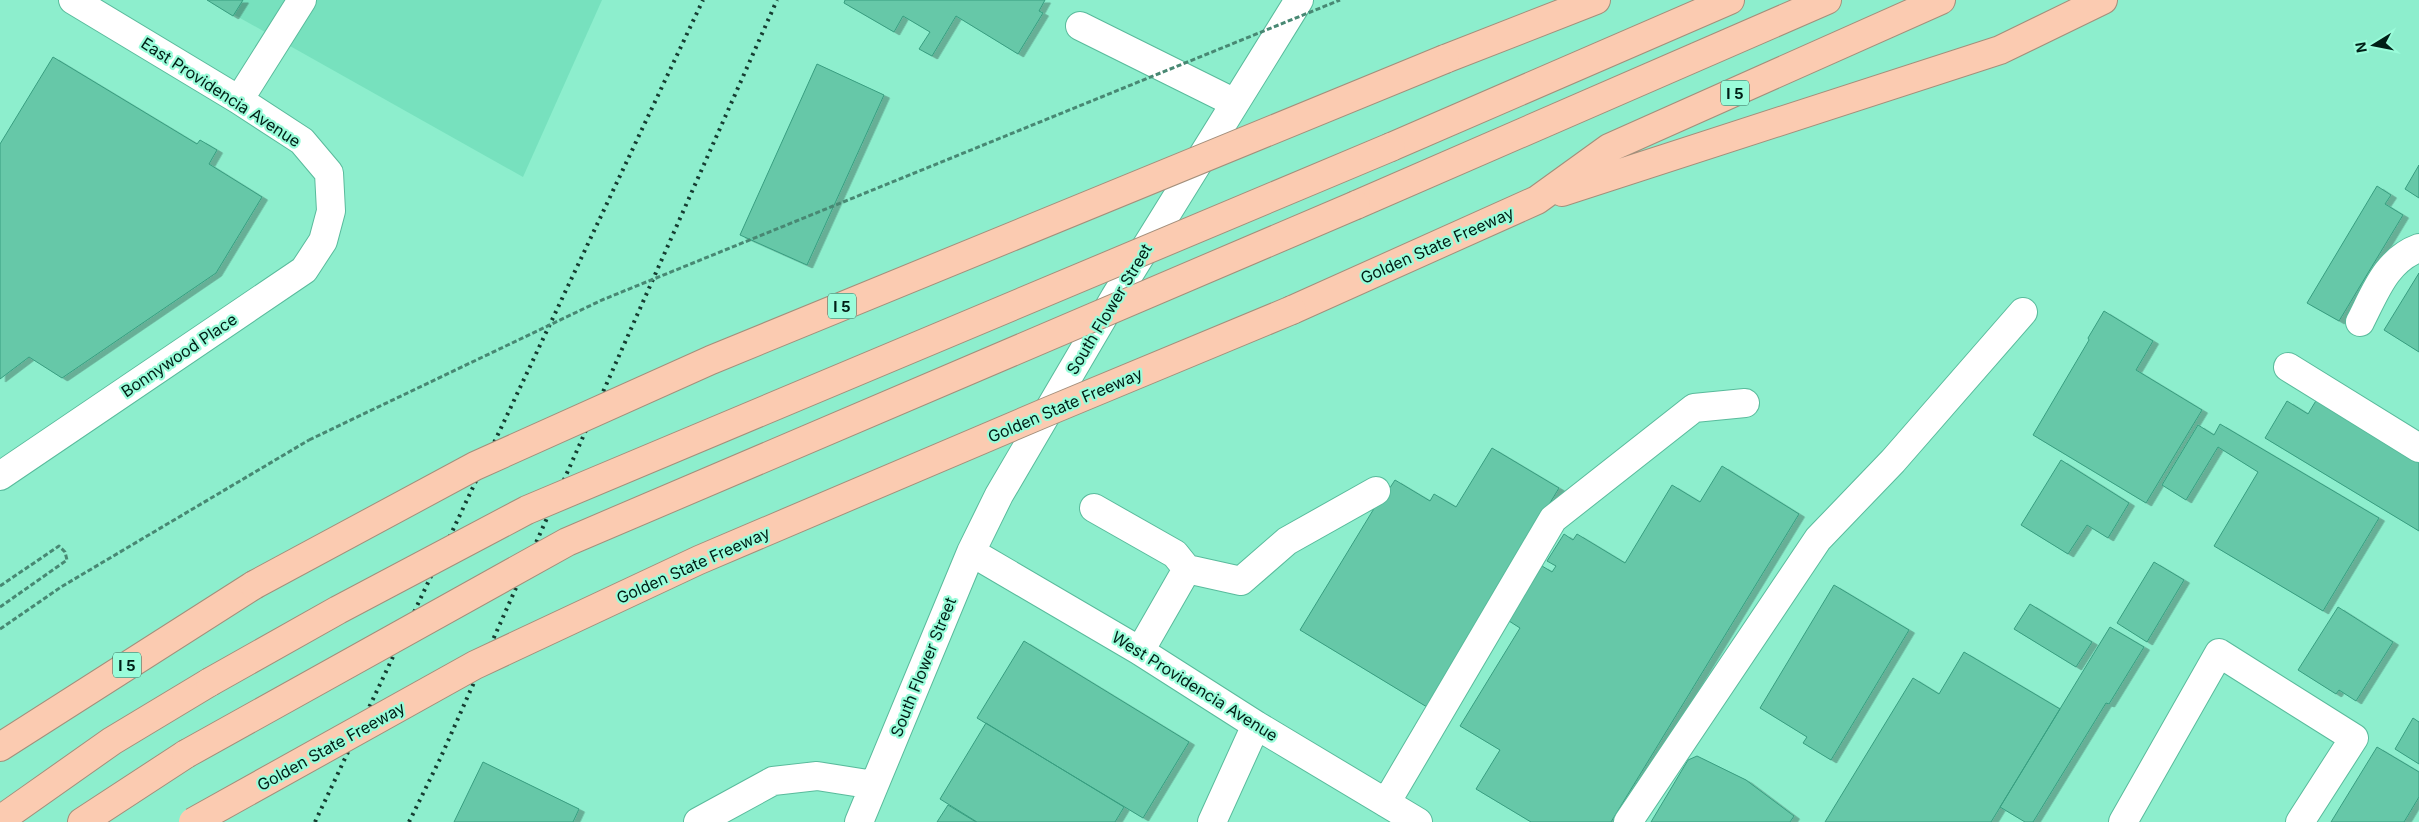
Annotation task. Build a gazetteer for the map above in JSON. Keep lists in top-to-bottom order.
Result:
{
  "streets": {
    "highway": ["I 5", "Golden State Freeway"],
    "street": [
      "East Providencia Avenue",
      "South Flower Street",
      "Bonnywood Place",
      "West Providencia Avenue"
    ]
  },
  "crossings": [
    ["East Providencia Avenue", "Bonnywood Place"],
    ["South Flower Street", "West Providencia Avenue"]
  ],
  "north": "left"
}
